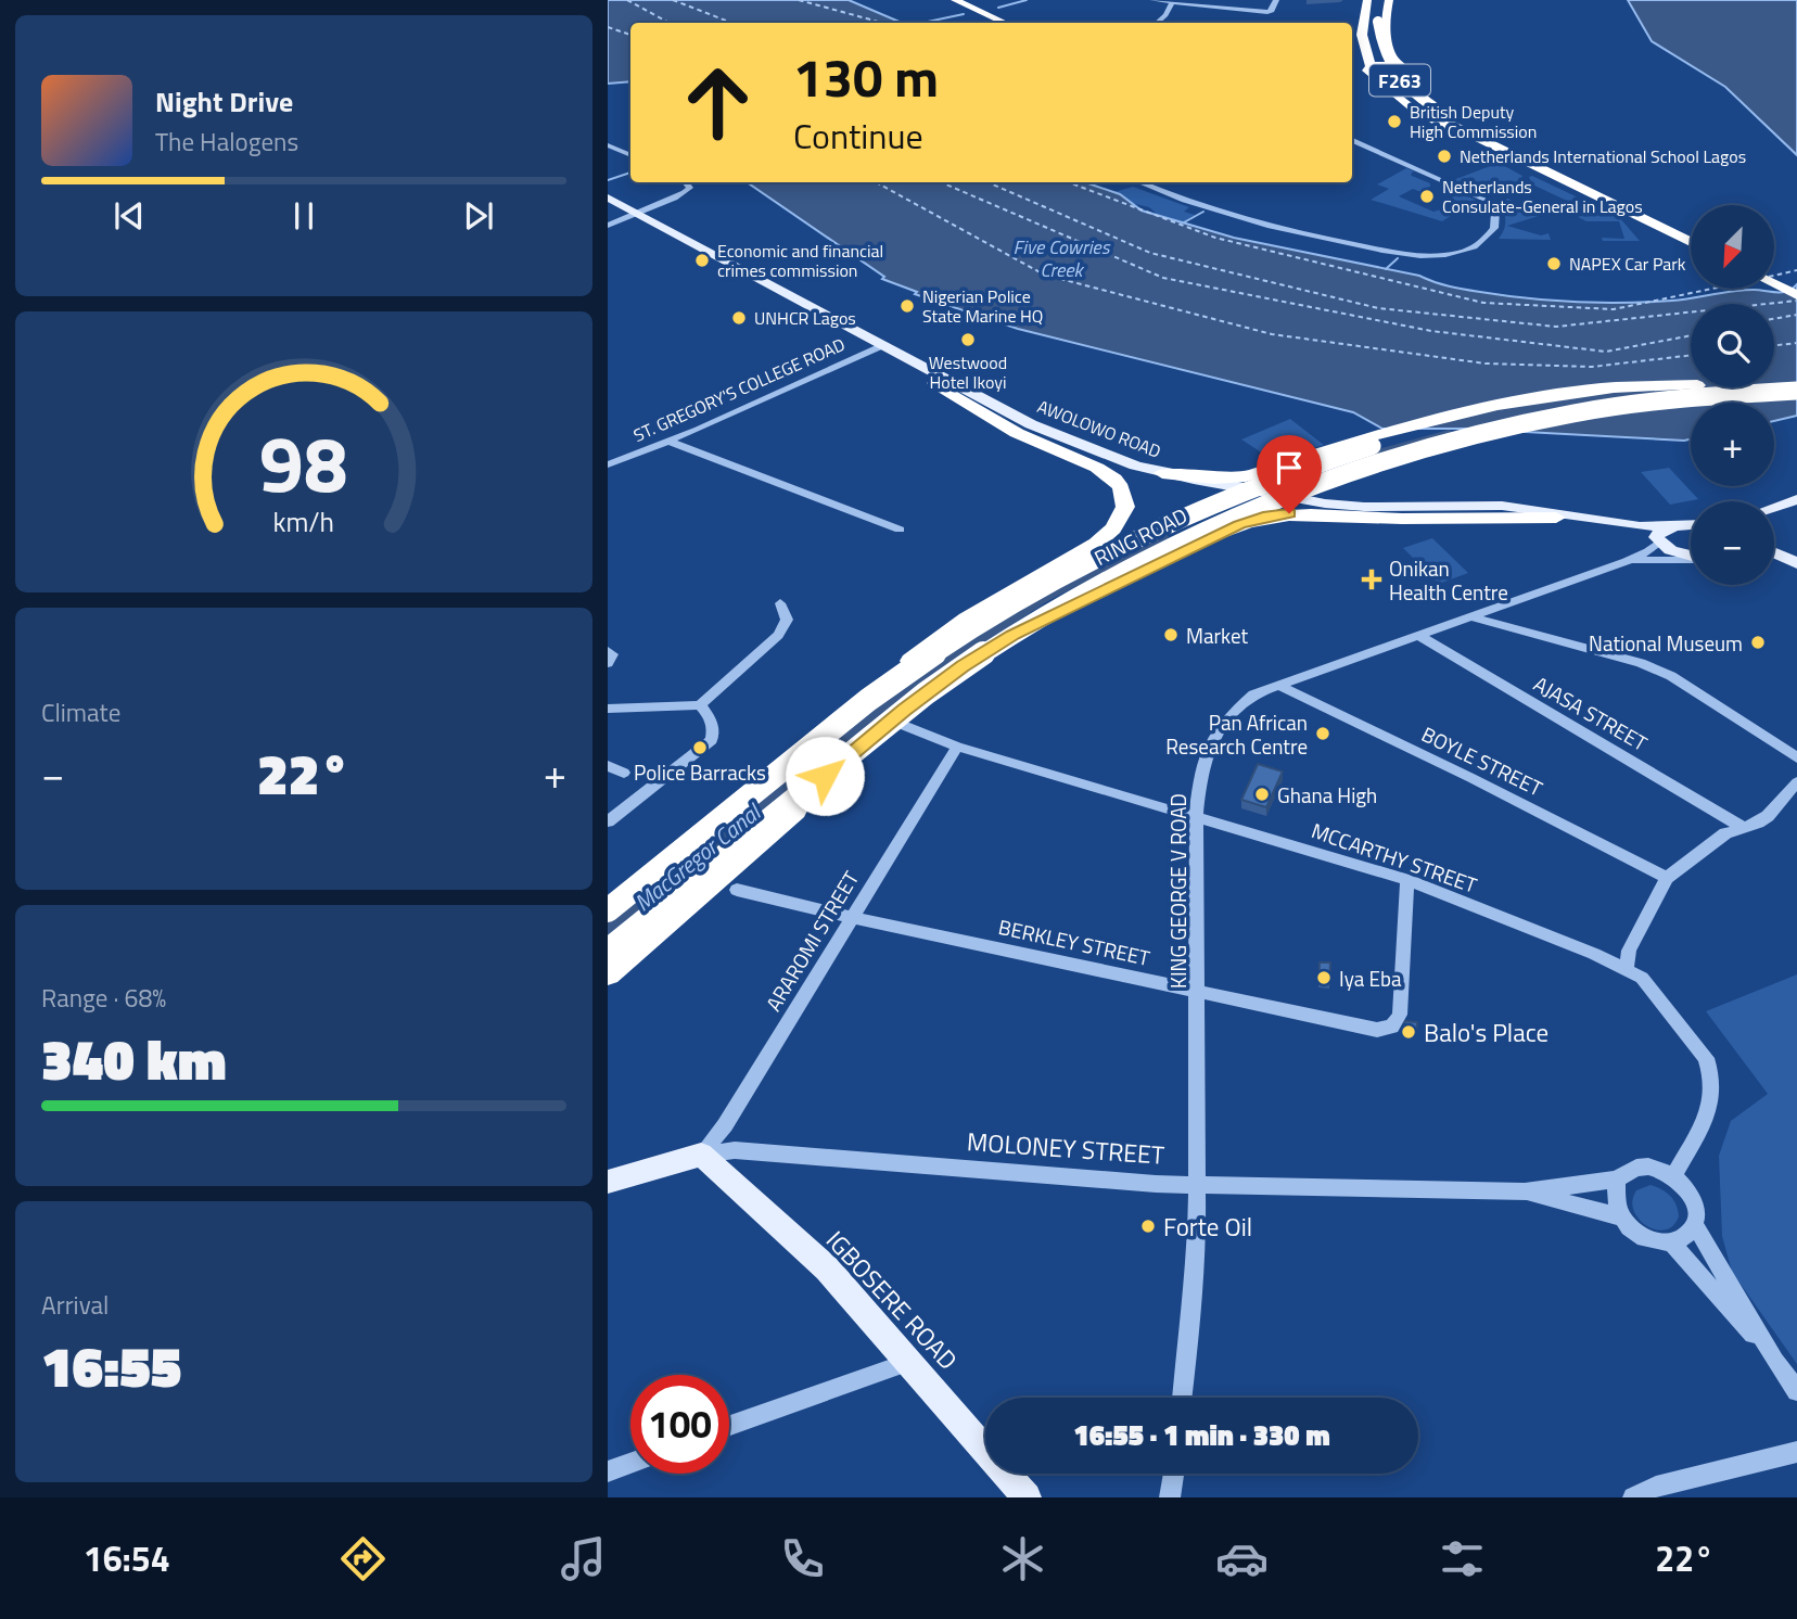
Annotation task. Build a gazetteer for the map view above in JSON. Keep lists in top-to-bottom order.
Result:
{
  "streets": {
    "highway": ["F263", "RING ROAD"],
    "main road": ["AWOLOWO ROAD", "MOLONEY STREET", "IGBOSERE ROAD"],
    "street": [
      "ST. GREGORY'S COLLEGE ROAD",
      "AJASA STREET",
      "BOYLE STREET",
      "MCCARTHY STREET",
      "KING GEORGE V ROAD",
      "ARAROMI STREET",
      "BERKLEY STREET"
    ]
  },
  "crossings": [
    ["ST. GREGORY'S COLLEGE ROAD", "AWOLOWO ROAD"],
    ["AJASA STREET", "KING GEORGE V ROAD"],
    ["BOYLE STREET", "KING GEORGE V ROAD"],
    ["MCCARTHY STREET", "KING GEORGE V ROAD"],
    ["MCCARTHY STREET", "ARAROMI STREET"],
    ["MCCARTHY STREET", "BERKLEY STREET"],
    ["MCCARTHY STREET", "MOLONEY STREET"],
    ["KING GEORGE V ROAD", "BERKLEY STREET"],
    ["KING GEORGE V ROAD", "MOLONEY STREET"],
    ["ARAROMI STREET", "BERKLEY STREET"],
    ["ARAROMI STREET", "MOLONEY STREET"],
    ["ARAROMI STREET", "IGBOSERE ROAD"],
    ["MOLONEY STREET", "IGBOSERE ROAD"]
  ],
  "water": ["Five Cowries Creek", "MacGregor Canal"],
  "places": {
    "other": [
      "British Deputy High Commission",
      "Netherlands International School Lagos",
      "Netherlands Consulate-General in Lagos",
      "Economic and financial crimes commission",
      "NAPEX Car Park",
      "Nigerian Police State Marine HQ",
      "UNHCR Lagos",
      "Westwood Hotel Ikoyi",
      "Market",
      "National Museum",
      "Pan African Research Centre",
      "Police Barracks",
      "Ghana High",
      "Iya Eba",
      "Balo's Place",
      "Forte Oil"
    ],
    "health": ["Onikan Health Centre"]
  },
  "north": "bottom left",
  "page": {
    "turn": ["130 m", "Continue"],
    "song": ["Night Drive", "The Halogens"],
    "map_buttons": ["+", "−"],
    "tile": [
      "Climate",
      ["Range · 68%", "340 km"],
      ["Arrival", "16:55"]
    ],
    "heat": ["−", "22°", "+"],
    "limit": "100",
    "trip": "16:55 · 1 min · 330 m",
    "tabs": ["16:54", "22°"],
    "gauge": ["98", "km/h"]
  }
}
